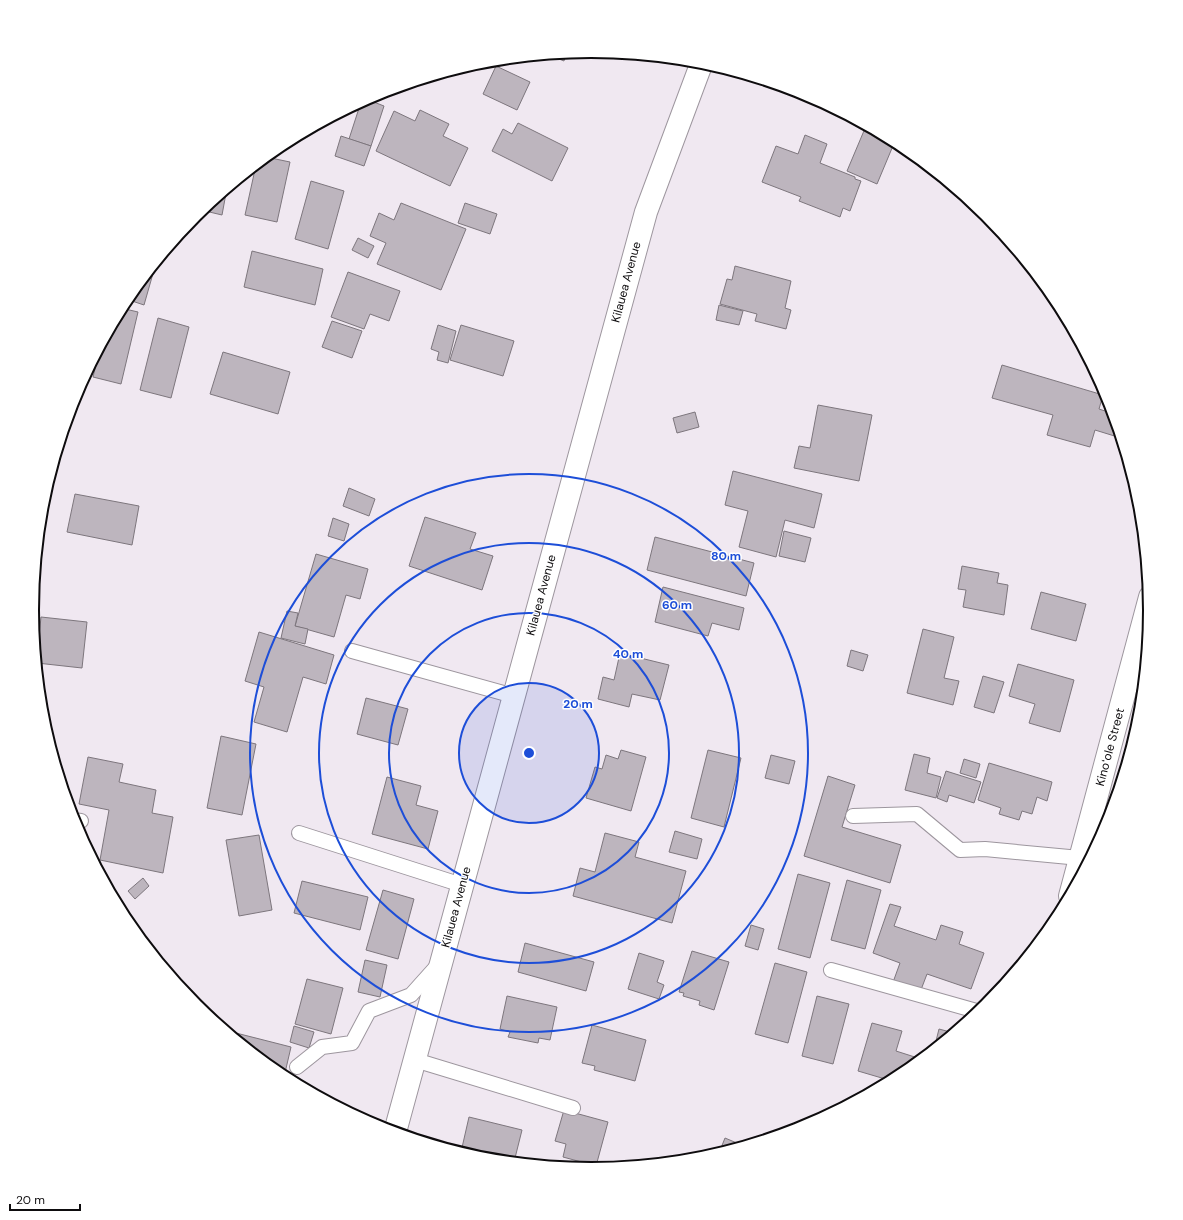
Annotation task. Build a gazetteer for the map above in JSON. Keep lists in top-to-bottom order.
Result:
{
  "streets": {
    "street": ["Kilauea Avenue", "Kinoʻole Street"]
  },
  "scale_bar": "20 m",
  "rings": [
    "80 m",
    "60 m",
    "40 m",
    "20 m"
  ]
}
